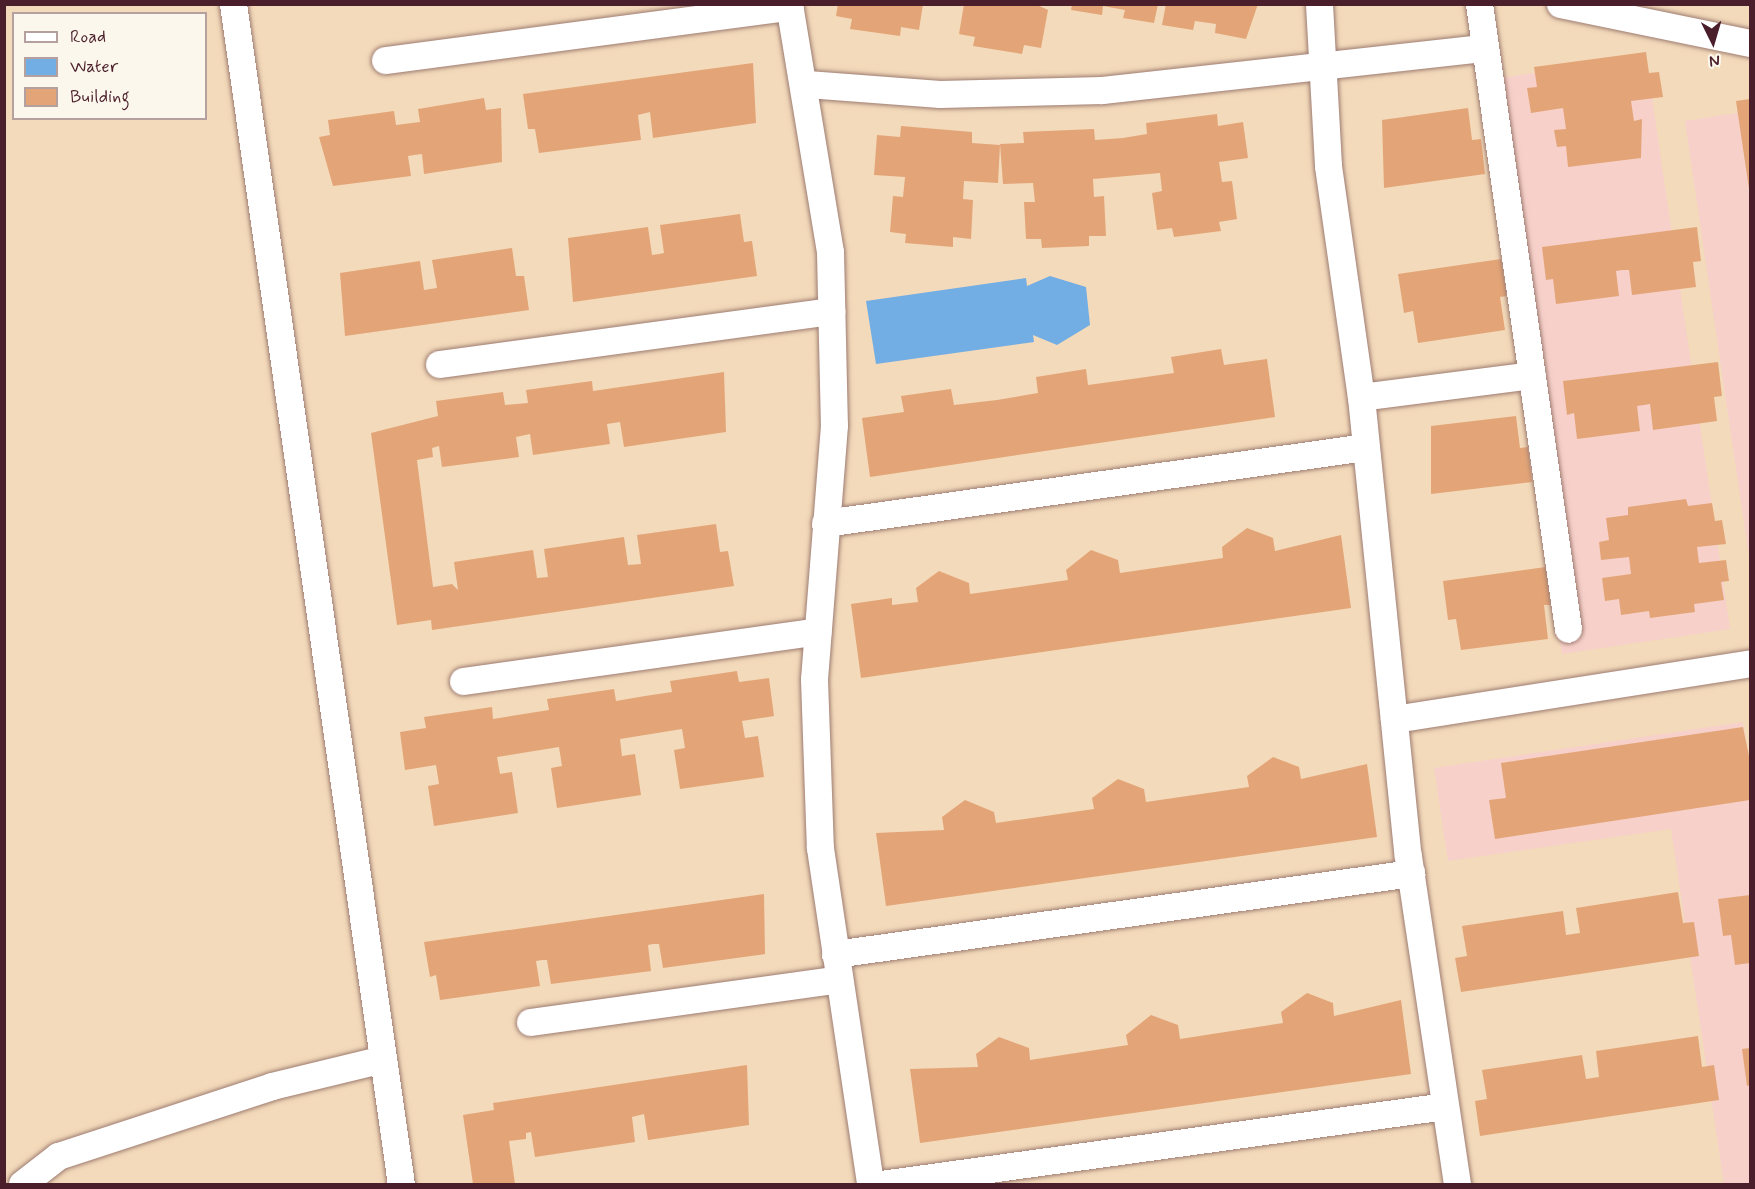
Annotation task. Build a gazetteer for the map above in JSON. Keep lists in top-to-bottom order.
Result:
{
  "legend": ["Road", "Water", "Building"],
  "north": "bottom"
}
